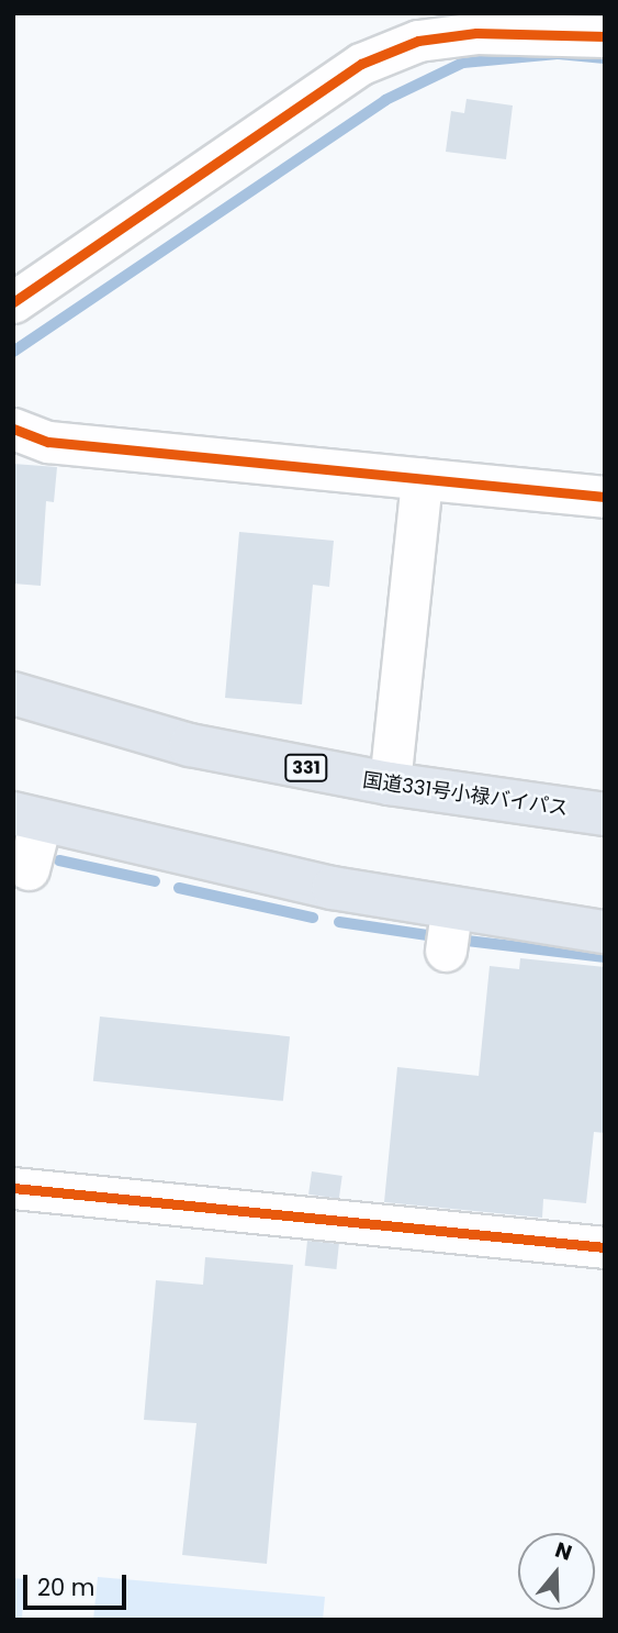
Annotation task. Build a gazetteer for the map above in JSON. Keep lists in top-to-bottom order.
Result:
{
  "streets": {
    "highway": ["331", "国道331号小禄バイパス"]
  },
  "scale_bar": "20 m",
  "north": "top"
}
